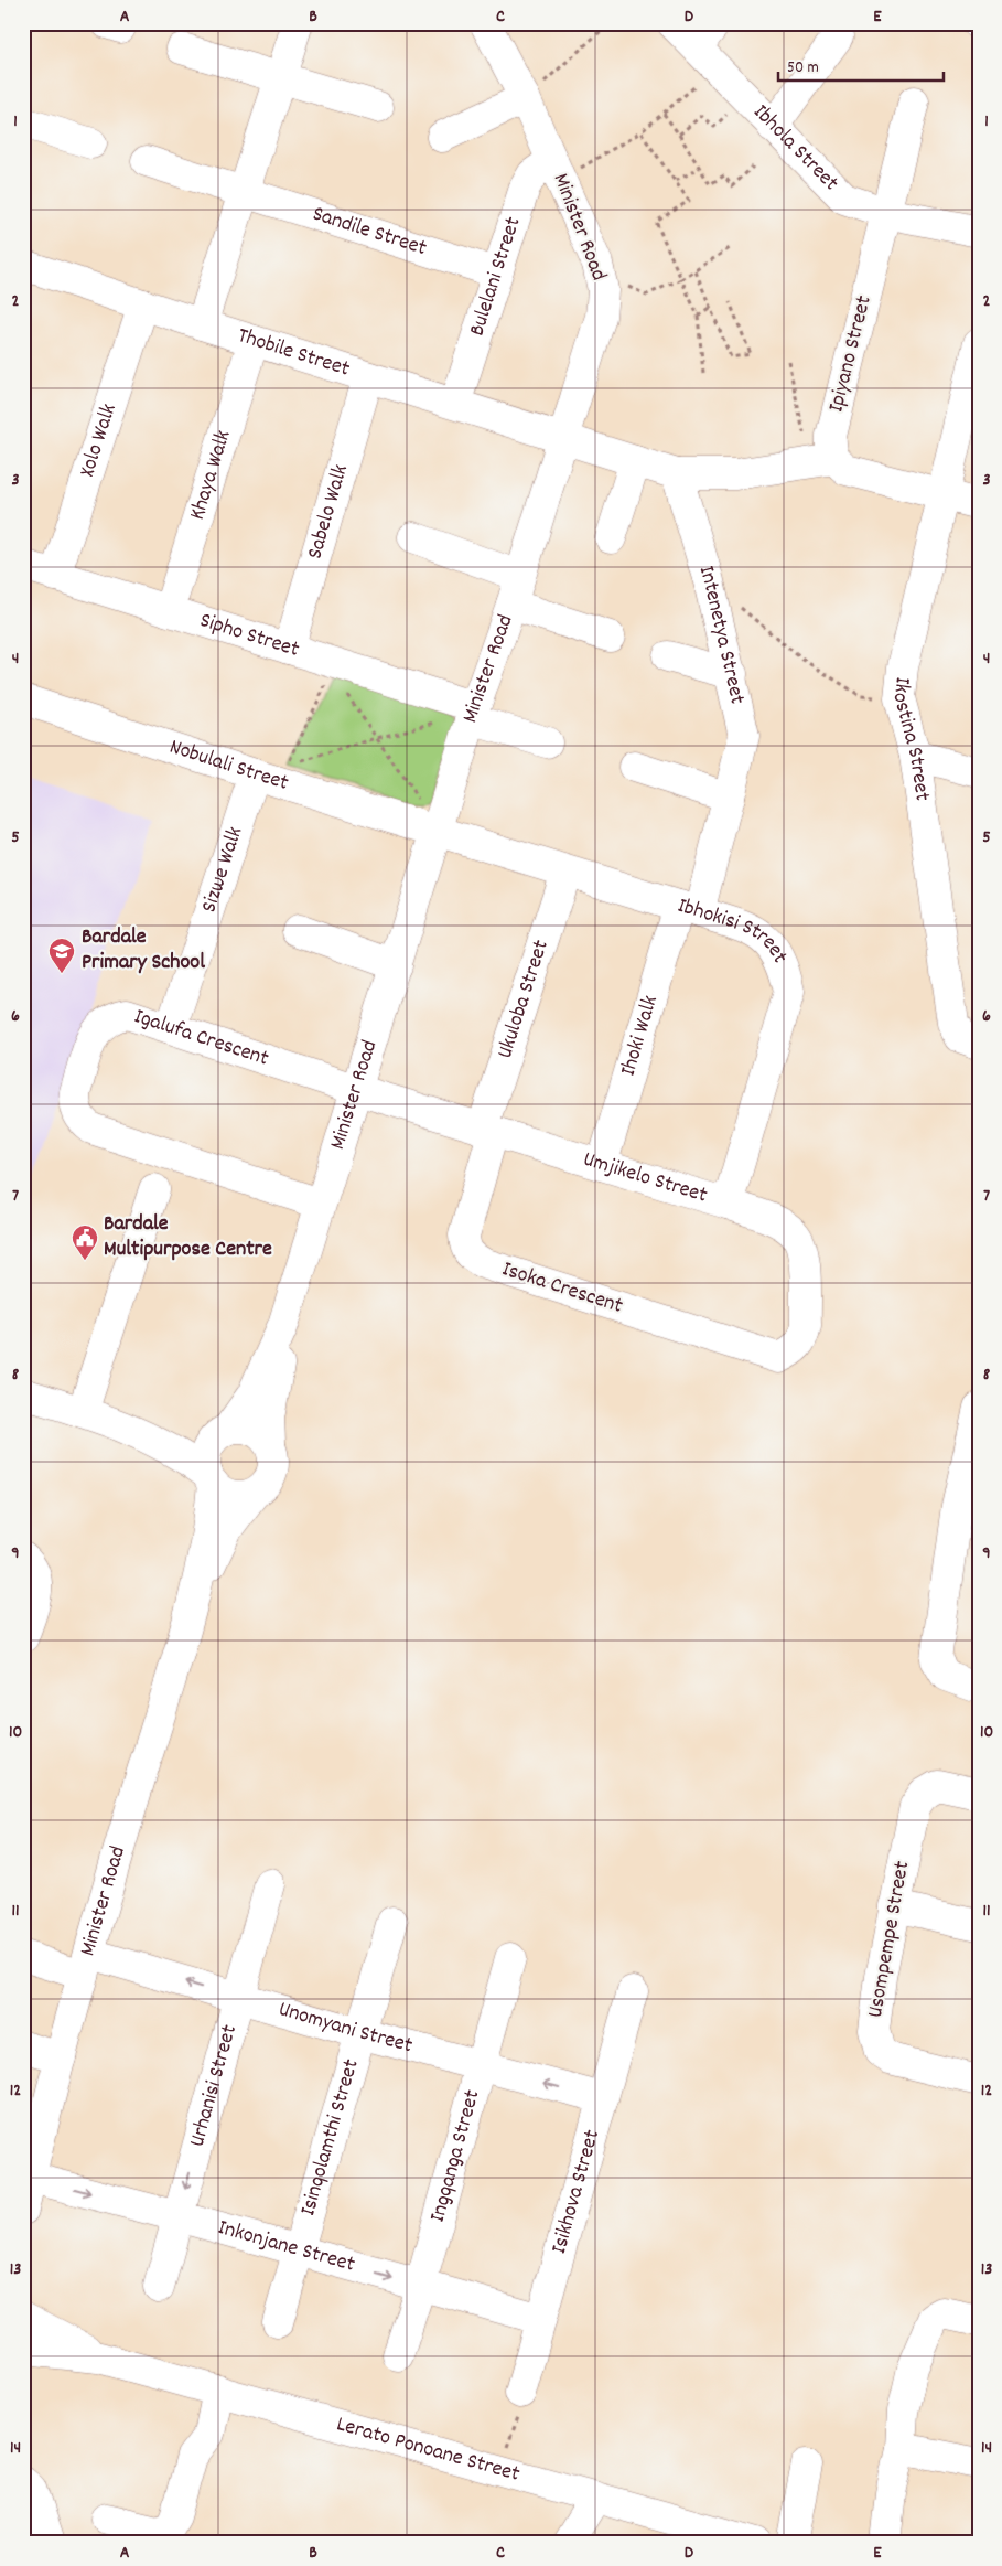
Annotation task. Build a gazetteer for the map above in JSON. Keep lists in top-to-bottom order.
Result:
{
  "streets": {
    "street": [
      "Ibhola Street",
      "Minister Road",
      "Sandile Street",
      "Bulelani Street",
      "Thobile Street",
      "Ipiyano Street",
      "Xolo Walk",
      "Khaya Walk",
      "Sabelo Walk",
      "Intenetya Street",
      "Sipho Street",
      "Ikostina Street",
      "Nobulali Street",
      "Sizwe Walk",
      "Ibhokisi Street",
      "Ukuloba Street",
      "Ihoki Walk",
      "Igalufa Crescent",
      "Umjikelo Street",
      "Isoka Crescent",
      "Usompempe Street",
      "Unomyani Street",
      "Urhanisi Street",
      "Isinqolamthi Street",
      "Ingqanga Street",
      "Isikhova Street",
      "Inkonjane Street",
      "Lerato Ponoane Street"
    ]
  },
  "crossings": [
    ["Ibhola Street", "Ipiyano Street"],
    ["Minister Road", "Bulelani Street"],
    ["Minister Road", "Thobile Street"],
    ["Minister Road", "Sipho Street"],
    ["Minister Road", "Nobulali Street"],
    ["Minister Road", "Ibhokisi Street"],
    ["Minister Road", "Igalufa Crescent"],
    ["Minister Road", "Umjikelo Street"],
    ["Minister Road", "Unomyani Street"],
    ["Minister Road", "Inkonjane Street"],
    ["Sandile Street", "Bulelani Street"],
    ["Bulelani Street", "Thobile Street"],
    ["Thobile Street", "Xolo Walk"],
    ["Thobile Street", "Khaya Walk"],
    ["Thobile Street", "Sabelo Walk"],
    ["Xolo Walk", "Sipho Street"],
    ["Khaya Walk", "Sipho Street"],
    ["Sabelo Walk", "Sipho Street"],
    ["Intenetya Street", "Ibhokisi Street"],
    ["Intenetya Street", "Ihoki Walk"],
    ["Nobulali Street", "Sizwe Walk"],
    ["Nobulali Street", "Ibhokisi Street"],
    ["Sizwe Walk", "Igalufa Crescent"],
    ["Ibhokisi Street", "Ukuloba Street"],
    ["Ibhokisi Street", "Ihoki Walk"],
    ["Ibhokisi Street", "Umjikelo Street"],
    ["Ukuloba Street", "Umjikelo Street"],
    ["Ukuloba Street", "Isoka Crescent"],
    ["Ihoki Walk", "Umjikelo Street"],
    ["Igalufa Crescent", "Umjikelo Street"],
    ["Umjikelo Street", "Isoka Crescent"],
    ["Unomyani Street", "Urhanisi Street"],
    ["Unomyani Street", "Isinqolamthi Street"],
    ["Unomyani Street", "Ingqanga Street"],
    ["Unomyani Street", "Isikhova Street"],
    ["Urhanisi Street", "Inkonjane Street"],
    ["Isinqolamthi Street", "Inkonjane Street"],
    ["Ingqanga Street", "Inkonjane Street"],
    ["Isikhova Street", "Inkonjane Street"]
  ],
  "one_way": ["Unomyani Street", "Urhanisi Street", "Inkonjane Street"],
  "places": {
    "school or university": ["Bardale Primary School"],
    "public building": ["Bardale Multipurpose Centre"]
  },
  "scale_bar": "50 m",
  "grid": {
    "columns": [
      "A",
      "B",
      "C",
      "D",
      "E"
    ],
    "rows": [
      "1",
      "2",
      "3",
      "4",
      "5",
      "6",
      "7",
      "8",
      "9",
      "10",
      "11",
      "12",
      "13",
      "14"
    ]
  }
}
